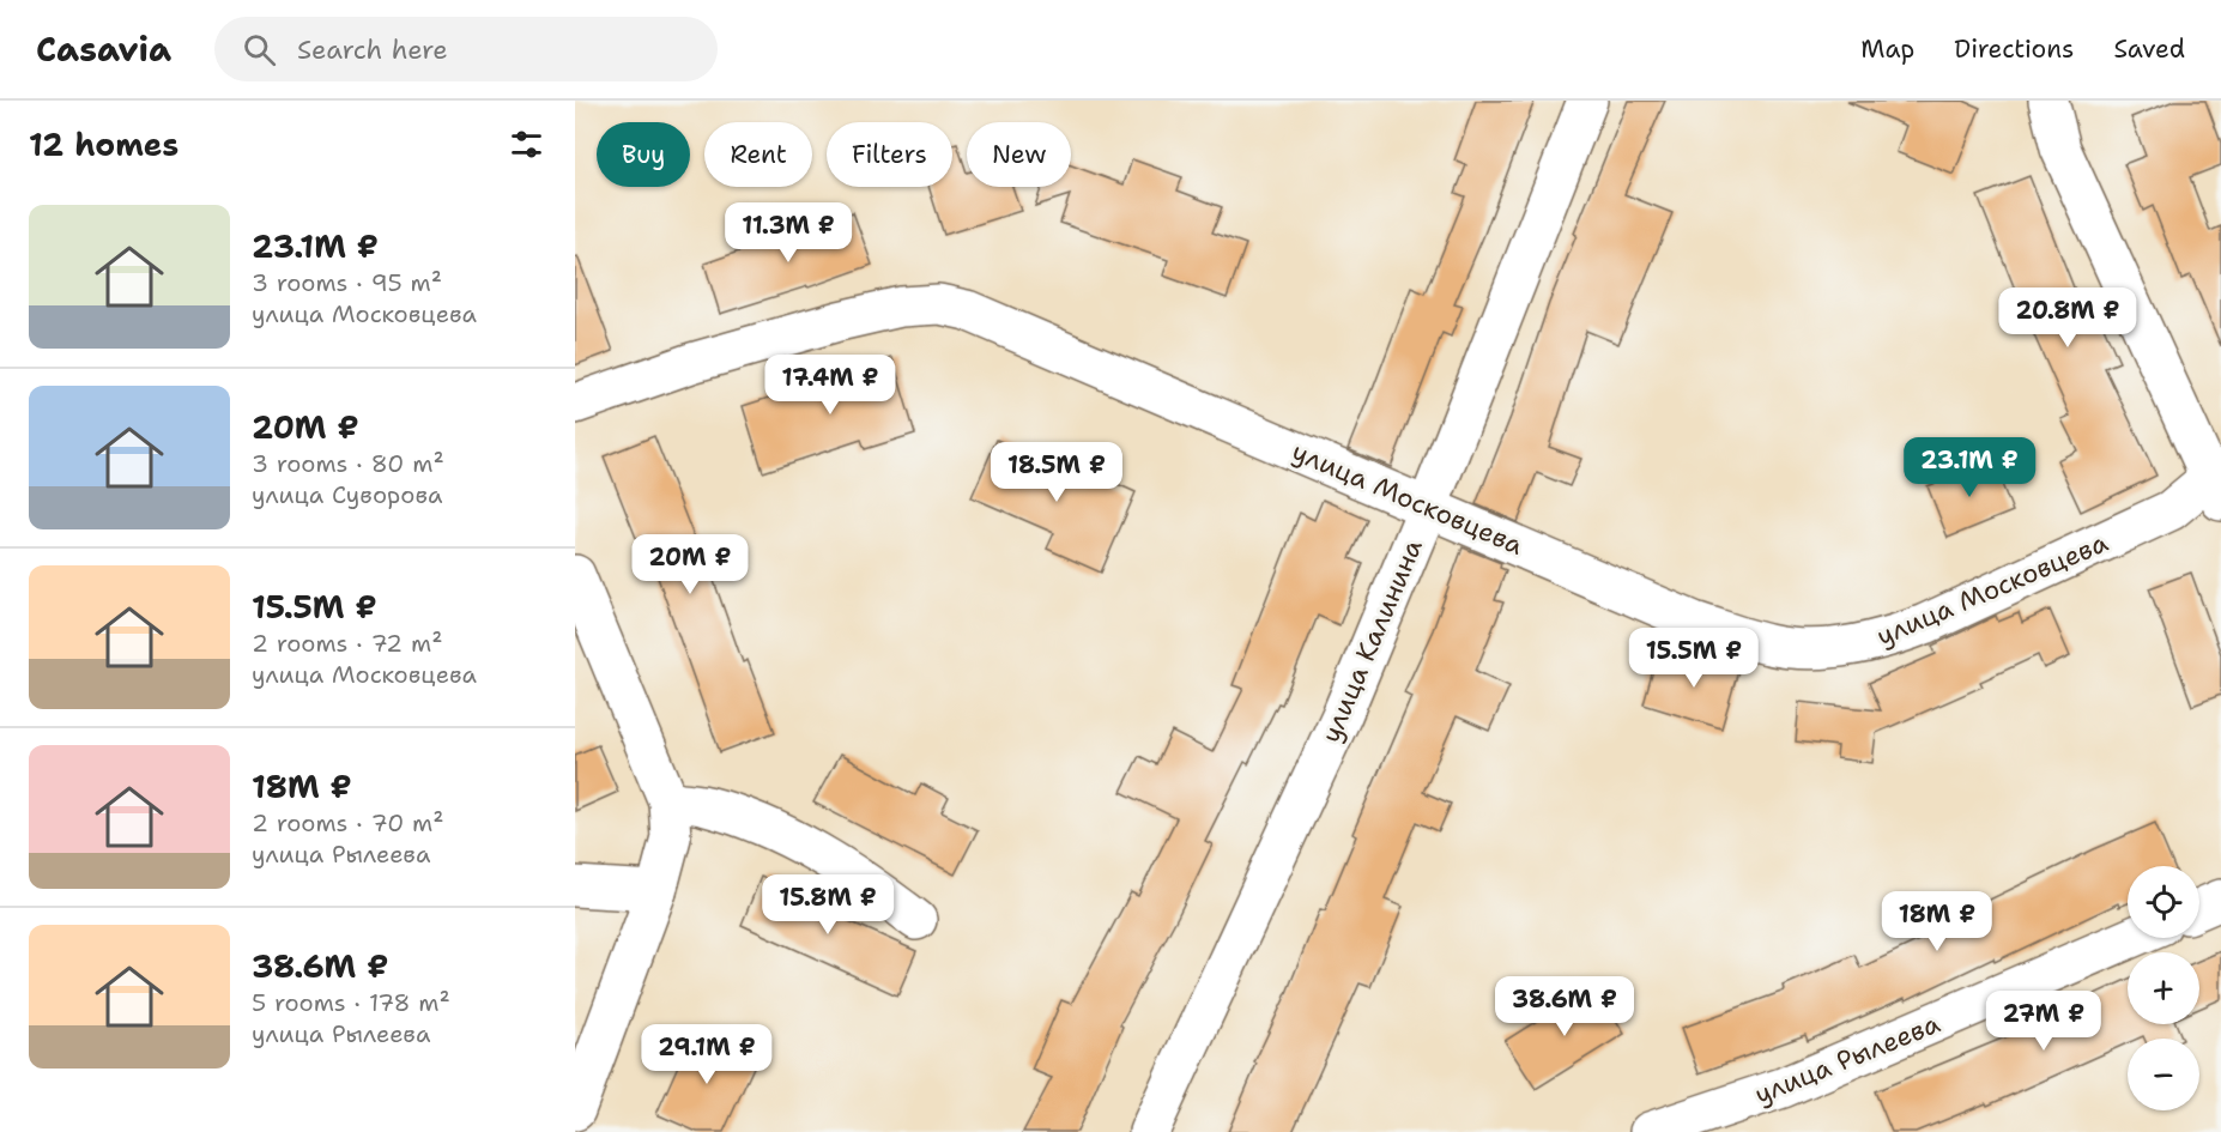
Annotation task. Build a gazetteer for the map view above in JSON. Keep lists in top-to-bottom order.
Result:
{
  "streets": {
    "street": ["улица Московцева", "улица Калинина", "улица Рылеева"]
  },
  "crossings": [
    ["улица Московцева", "улица Калинина"]
  ],
  "page": {
    "header": "Casavia",
    "search": "Search here",
    "nav": ["Map", "Directions", "Saved"],
    "heading": "12 homes",
    "chip": [
      "Buy",
      "Rent",
      "Filters",
      "New"
    ],
    "list": [
      {
        "name": "23.1M ₽",
        "note": "3 rooms · 95 m² · улица Московцева"
      },
      {
        "name": "20M ₽",
        "note": "3 rooms · 80 m² · улица Суворова"
      },
      {
        "name": "15.5M ₽",
        "note": "2 rooms · 72 m² · улица Московцева"
      },
      {
        "name": "18M ₽",
        "note": "2 rooms · 70 m² · улица Рылеева"
      },
      {
        "name": "38.6M ₽",
        "note": "5 rooms · 178 m² · улица Рылеева"
      }
    ],
    "price": [
      "11.3M ₽",
      "20.8M ₽",
      "17.4M ₽",
      "23.1M ₽",
      "18.5M ₽",
      "20M ₽",
      "15.5M ₽",
      "15.8M ₽",
      "18M ₽",
      "38.6M ₽",
      "27M ₽",
      "29.1M ₽"
    ],
    "map_buttons": ["+", "−"]
  }
}
